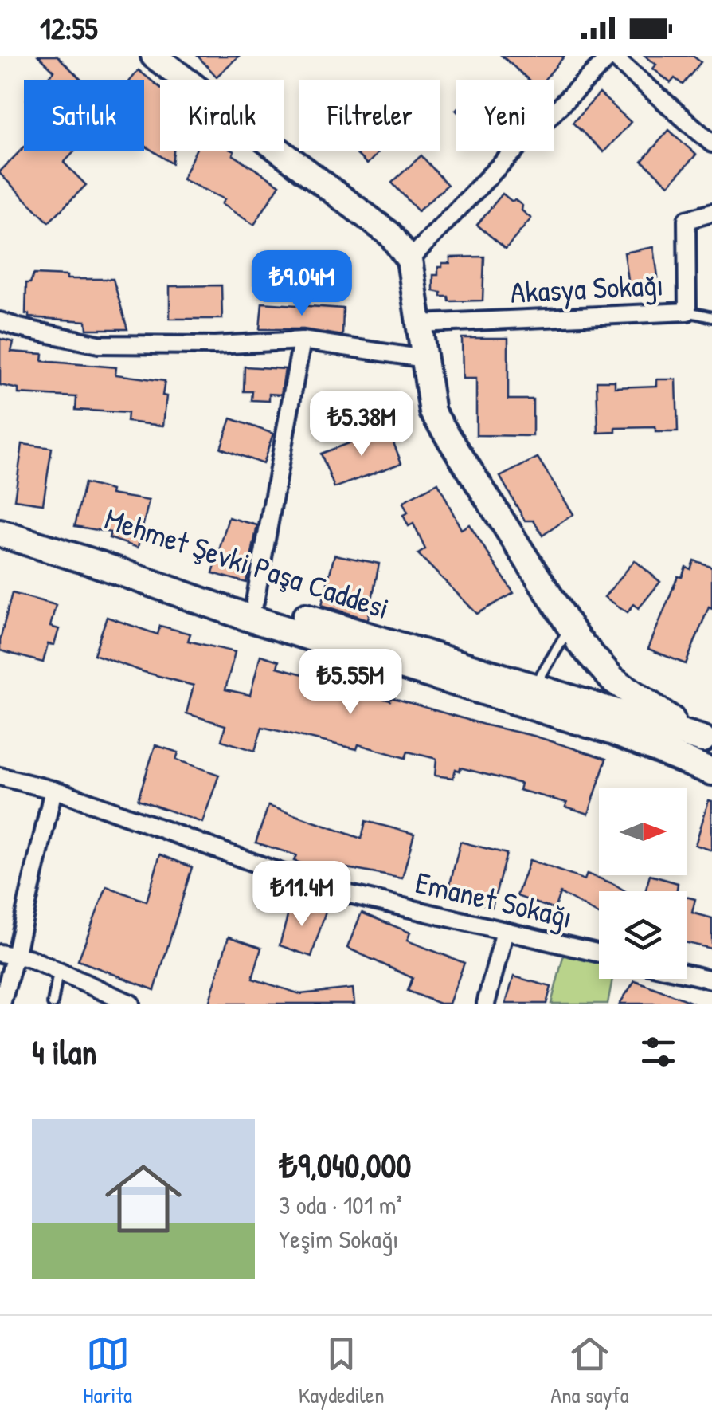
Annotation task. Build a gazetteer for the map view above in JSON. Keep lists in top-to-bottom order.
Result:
{
  "streets": {
    "main road": ["Mehmet Şevki Paşa Caddesi"],
    "street": ["Akasya Sokağı", "Emanet Sokağı"]
  },
  "north": "right",
  "page": {
    "status": "12:55",
    "chip": [
      "Satılık",
      "Kiralık",
      "Filtreler",
      "Yeni"
    ],
    "price": [
      "₺9.04M",
      "₺5.38M",
      "₺5.55M",
      "₺11.4M"
    ],
    "heading": "4 ilan",
    "list": [
      {
        "name": "₺9,040,000",
        "note": "3 oda · 101 m² · Yeşim Sokağı"
      }
    ],
    "tabs": ["Harita", "Kaydedilen", "Ana sayfa"]
  }
}
